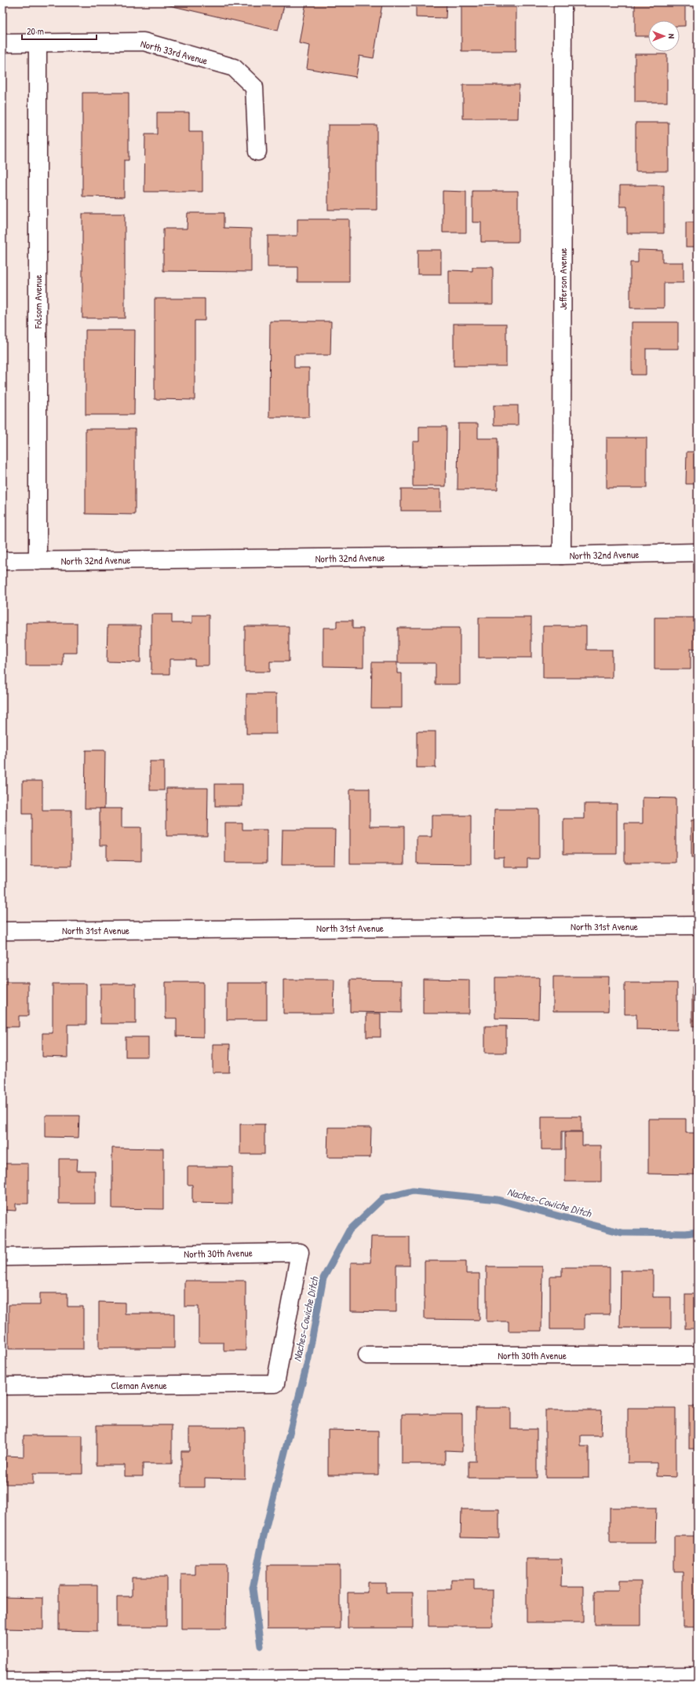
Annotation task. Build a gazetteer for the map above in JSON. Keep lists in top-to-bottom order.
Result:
{
  "streets": {
    "street": [
      "North 33rd Avenue",
      "Jefferson Avenue",
      "Folsom Avenue",
      "North 32nd Avenue",
      "North 31st Avenue",
      "North 30th Avenue",
      "Cleman Avenue"
    ]
  },
  "crossings": [
    ["North 33rd Avenue", "Folsom Avenue"],
    ["Jefferson Avenue", "North 32nd Avenue"],
    ["Folsom Avenue", "North 32nd Avenue"],
    ["North 30th Avenue", "Cleman Avenue"]
  ],
  "water": ["Naches-Cowiche Ditch"],
  "scale_bar": "20 m",
  "north": "right"
}
